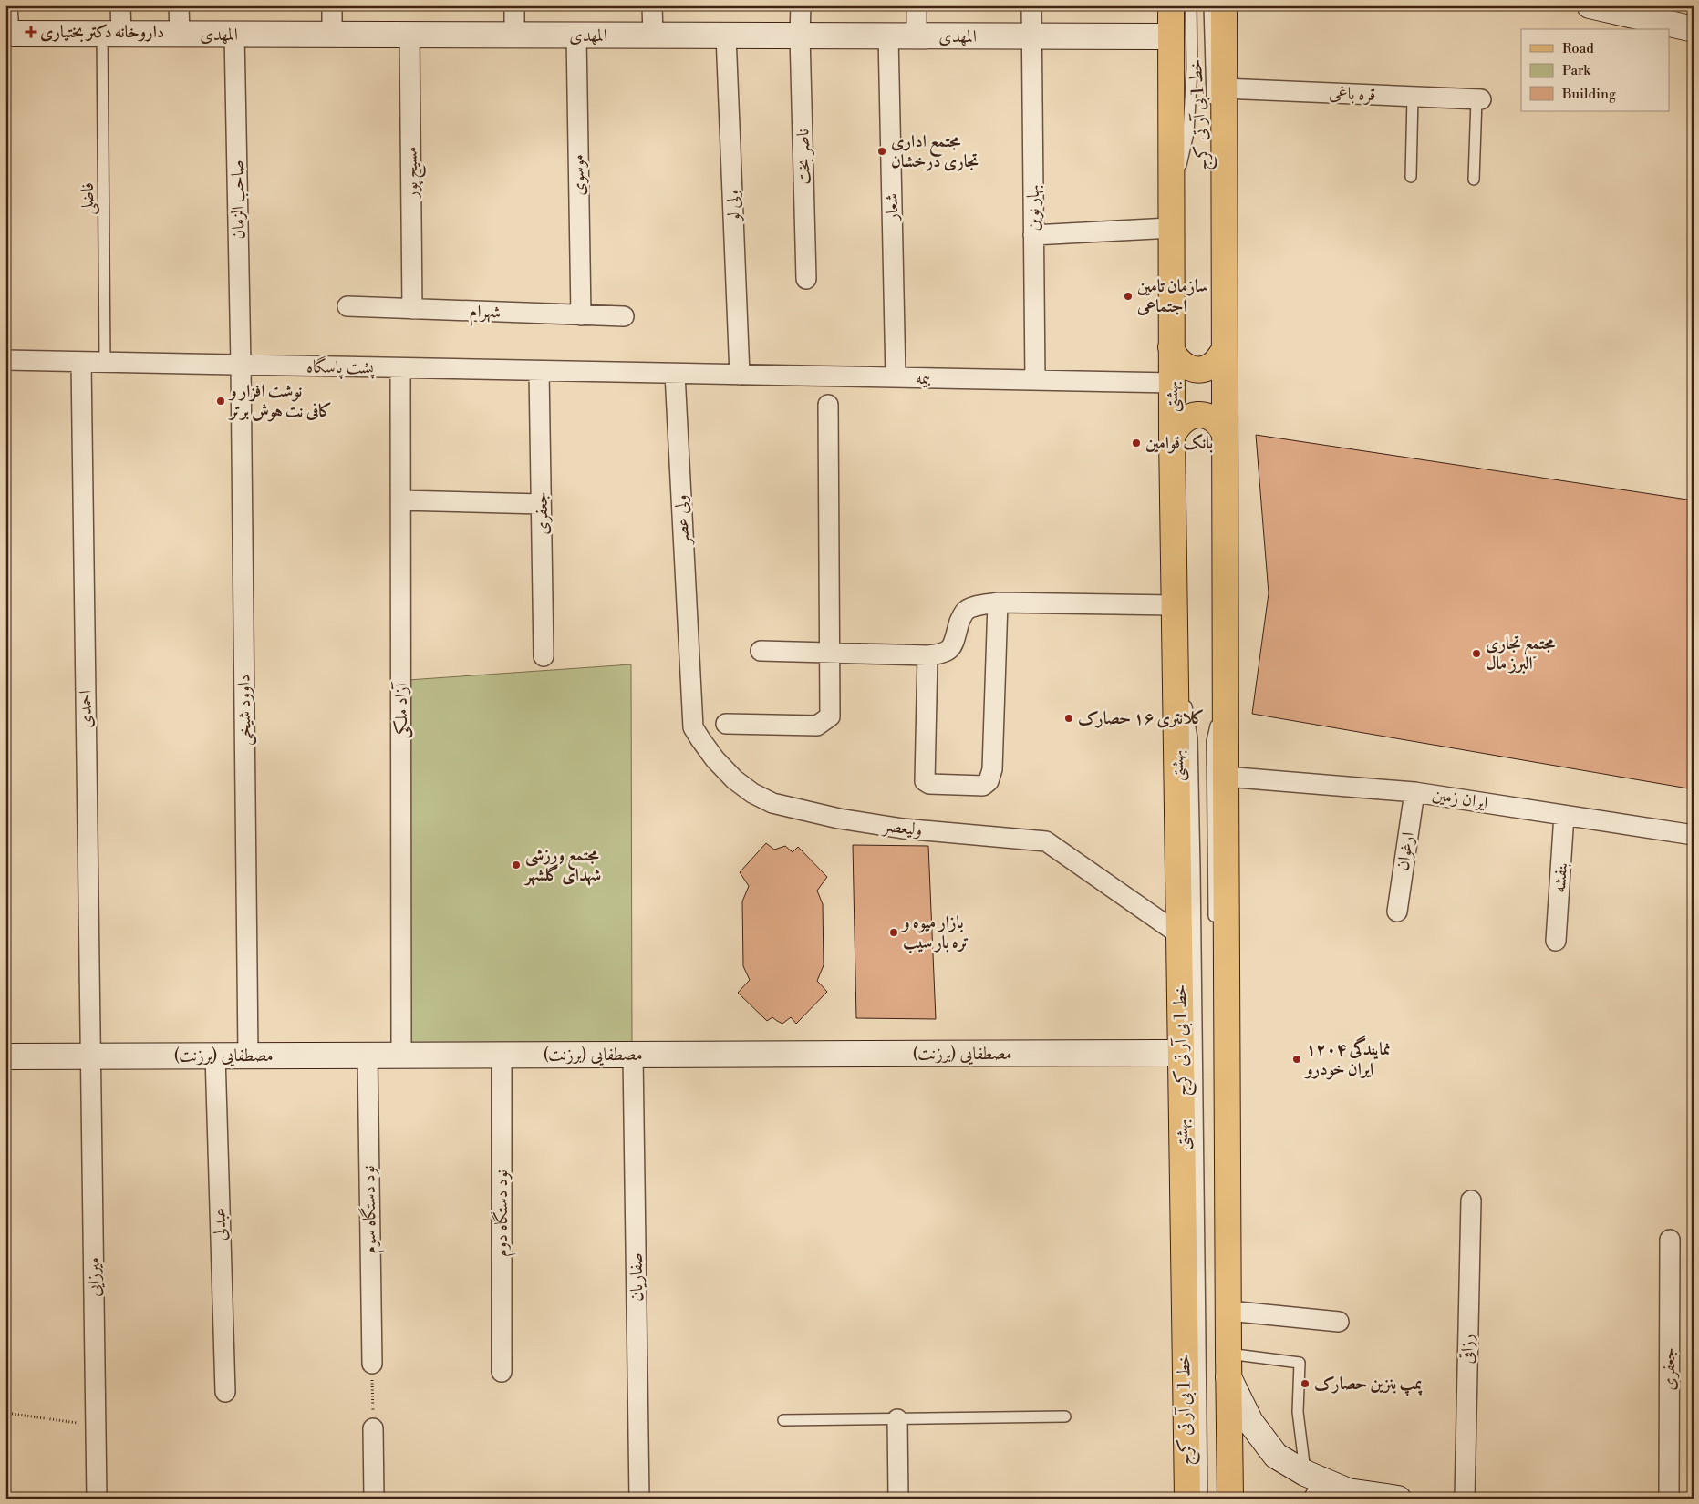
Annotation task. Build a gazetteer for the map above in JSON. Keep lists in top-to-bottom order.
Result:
{
  "streets": {
    "main road": ["بهشتی"],
    "street": [
      "المهدی",
      "قره باغی",
      "ناصر بخت",
      "مسیح پور",
      "موسوی",
      "صاحب الزمان",
      "ولی لو",
      "شعار",
      "بهار نوین",
      "شهرام",
      "پشت پاسگاه",
      "بیمه",
      "جعفری",
      "ولی عصر",
      "احمدی",
      "داوود شیخی",
      "آزاد ملکی",
      "ایران زمین",
      "ولیعصر",
      "ارغوان",
      "بنفشه",
      "مصطفایی (برزنت)",
      "نود دستگاه سوم",
      "نود دستگاه دوم",
      "عبدلی",
      "میرزایی",
      "صفاریان",
      "رزاقی"
    ],
    "lane": ["خط 1 بی آر تی کرج", "فاضلی"]
  },
  "crossings": [
    ["المهدی", "ناصر بخت"],
    ["المهدی", "مسیح پور"],
    ["المهدی", "موسوی"],
    ["المهدی", "فاضلی"],
    ["المهدی", "صاحب الزمان"],
    ["المهدی", "ولی لو"],
    ["المهدی", "شعار"],
    ["المهدی", "بهار نوین"],
    ["المهدی", "بهشتی"],
    ["خط 1 بی آر تی کرج", "بهشتی"],
    ["مسیح پور", "شهرام"],
    ["موسوی", "شهرام"],
    ["فاضلی", "پشت پاسگاه"],
    ["صاحب الزمان", "پشت پاسگاه"],
    ["صاحب الزمان", "داوود شیخی"],
    ["ولی لو", "بیمه"],
    ["شعار", "بیمه"],
    ["بهار نوین", "بیمه"],
    ["پشت پاسگاه", "بیمه"],
    ["پشت پاسگاه", "جعفری"],
    ["پشت پاسگاه", "ولی عصر"],
    ["پشت پاسگاه", "احمدی"],
    ["پشت پاسگاه", "داوود شیخی"],
    ["پشت پاسگاه", "آزاد ملکی"],
    ["بیمه", "بهشتی"],
    ["بیمه", "ولی عصر"],
    ["بهشتی", "ولیعصر"],
    ["بهشتی", "مصطفایی (برزنت)"],
    ["ولی عصر", "ولیعصر"],
    ["احمدی", "مصطفایی (برزنت)"],
    ["احمدی", "میرزایی"],
    ["داوود شیخی", "مصطفایی (برزنت)"],
    ["آزاد ملکی", "مصطفایی (برزنت)"],
    ["ایران زمین", "ارغوان"],
    ["ایران زمین", "بنفشه"],
    ["مصطفایی (برزنت)", "نود دستگاه سوم"],
    ["مصطفایی (برزنت)", "نود دستگاه دوم"],
    ["مصطفایی (برزنت)", "عبدلی"],
    ["مصطفایی (برزنت)", "میرزایی"],
    ["مصطفایی (برزنت)", "صفاریان"]
  ],
  "places": {
    "health": ["داروخانه دکتر بختیاری"],
    "other": [
      "مجتمع اداری تجاری درخشان",
      "سازمان تامین اجتماعی",
      "نوشت افزار و کافی نت هوش برتر",
      "بانک قوامین",
      "مجتمع تجاری البرز مال",
      "کلانتری ۱۶ حصارک",
      "مجتمع ورزشی شهدای گلشهر",
      "بازار میوه و تره بار سیب",
      "۱۲۰۴ نمایندگی ایران خودرو",
      "پمپ بنزین حصارک"
    ]
  },
  "legend": ["Road", "Park", "Building"]
}
